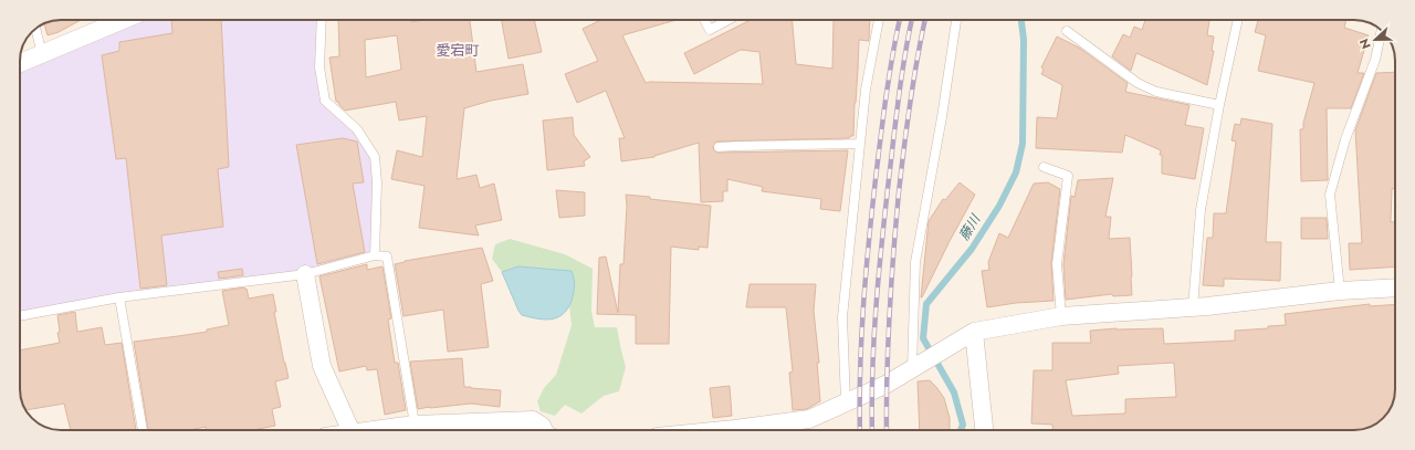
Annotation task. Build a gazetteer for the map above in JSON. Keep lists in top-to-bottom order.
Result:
{
  "districts": ["愛宕町"],
  "water": ["藤川"],
  "north": "left"
}
